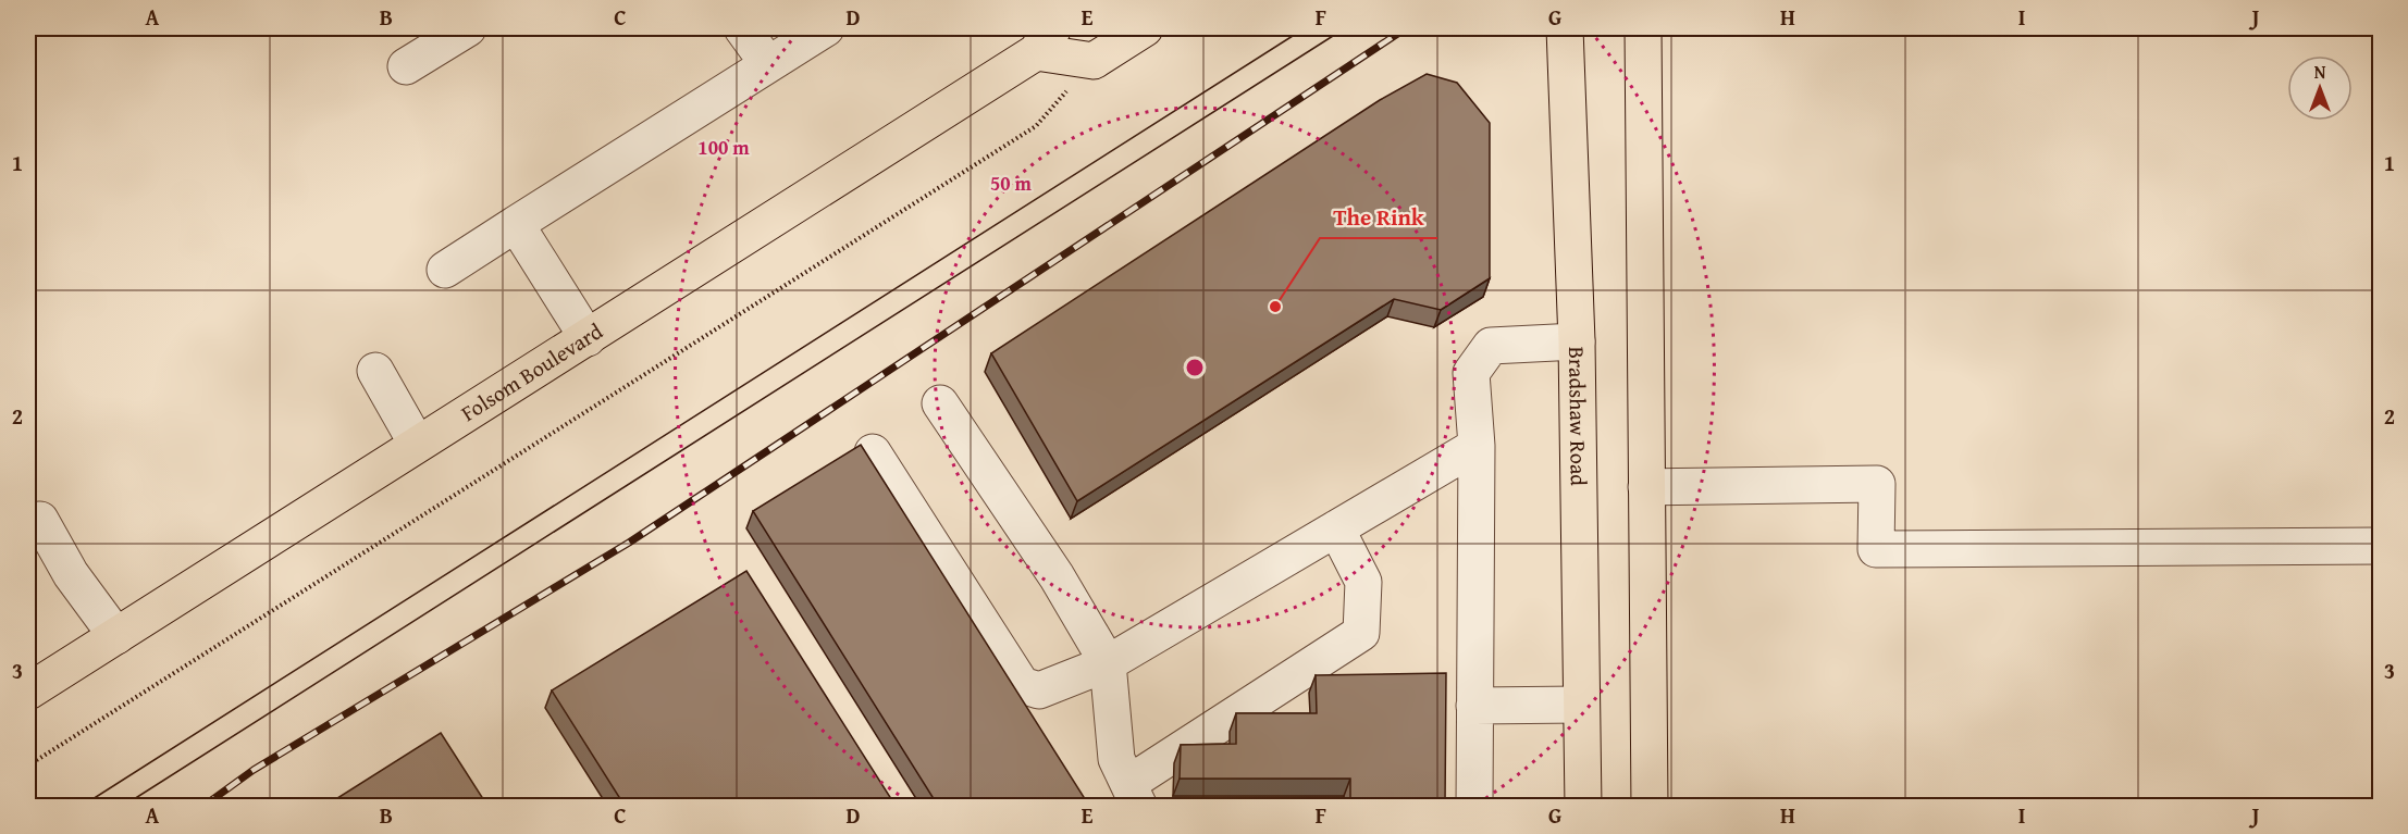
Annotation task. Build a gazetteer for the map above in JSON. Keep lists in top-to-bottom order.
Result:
{
  "streets": {
    "main road": ["Folsom Boulevard", "Bradshaw Road"]
  },
  "places": ["The Rink"],
  "north": "top",
  "grid": {
    "columns": [
      "A",
      "B",
      "C",
      "D",
      "E",
      "F",
      "G",
      "H",
      "I",
      "J"
    ],
    "rows": ["1", "2", "3"]
  },
  "rings": ["100 m", "50 m"]
}
